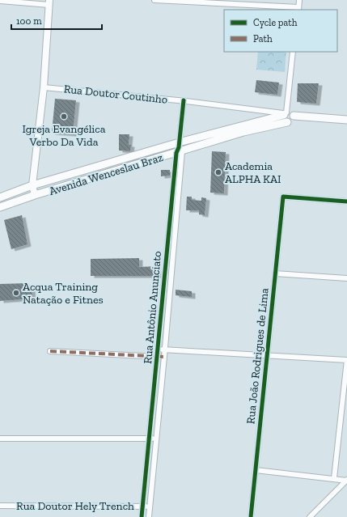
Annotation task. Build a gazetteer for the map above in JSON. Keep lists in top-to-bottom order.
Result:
{
  "streets": {
    "main road": ["Avenida Wenceslau Braz"],
    "street": [
      "Rua Doutor Coutinho",
      "Rua Antônio Anunciato",
      "Rua João Rodrigues de Lima",
      "Rua Doutor Hely Trench"
    ]
  },
  "crossings": [
    ["Rua Doutor Coutinho", "Avenida Wenceslau Braz"],
    ["Rua Doutor Coutinho", "Rua Antônio Anunciato"],
    ["Avenida Wenceslau Braz", "Rua Antônio Anunciato"],
    ["Rua Antônio Anunciato", "Rua Doutor Hely Trench"]
  ],
  "places": ["Igreja Evangélica Verbo Da Vida", "Academia ALPHA KAI", "Acqua Training Natação e Fitnes"],
  "legend": ["Cycle path", "Path"],
  "scale_bar": "100 m"
}
